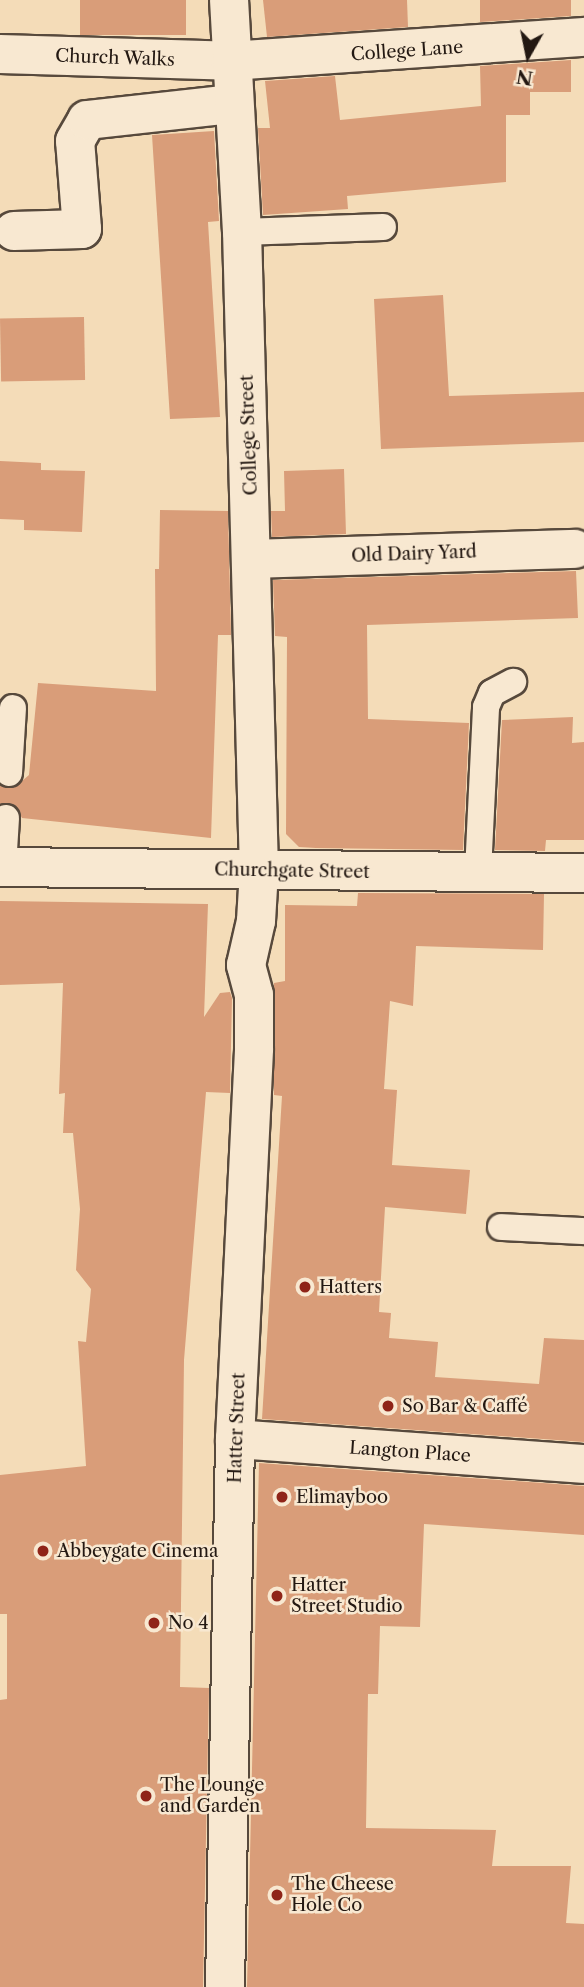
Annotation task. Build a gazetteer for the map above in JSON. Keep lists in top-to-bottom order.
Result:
{
  "streets": {
    "street": [
      "College Lane",
      "Church Walks",
      "College Street",
      "Old Dairy Yard",
      "Churchgate Street",
      "Hatter Street",
      "Langton Place"
    ]
  },
  "crossings": [
    ["College Lane", "Church Walks"],
    ["College Lane", "College Street"],
    ["Church Walks", "College Street"],
    ["College Street", "Old Dairy Yard"],
    ["College Street", "Churchgate Street"],
    ["College Street", "Hatter Street"],
    ["Churchgate Street", "Hatter Street"],
    ["Hatter Street", "Langton Place"]
  ],
  "places": [
    "Hatters",
    "So Bar & Caffé",
    "Elimayboo",
    "Abbeygate Cinema",
    "Hatter Street Studio",
    "No 4",
    "The Lounge and Garden",
    "The Cheese Hole Co"
  ],
  "north": "bottom"
}
